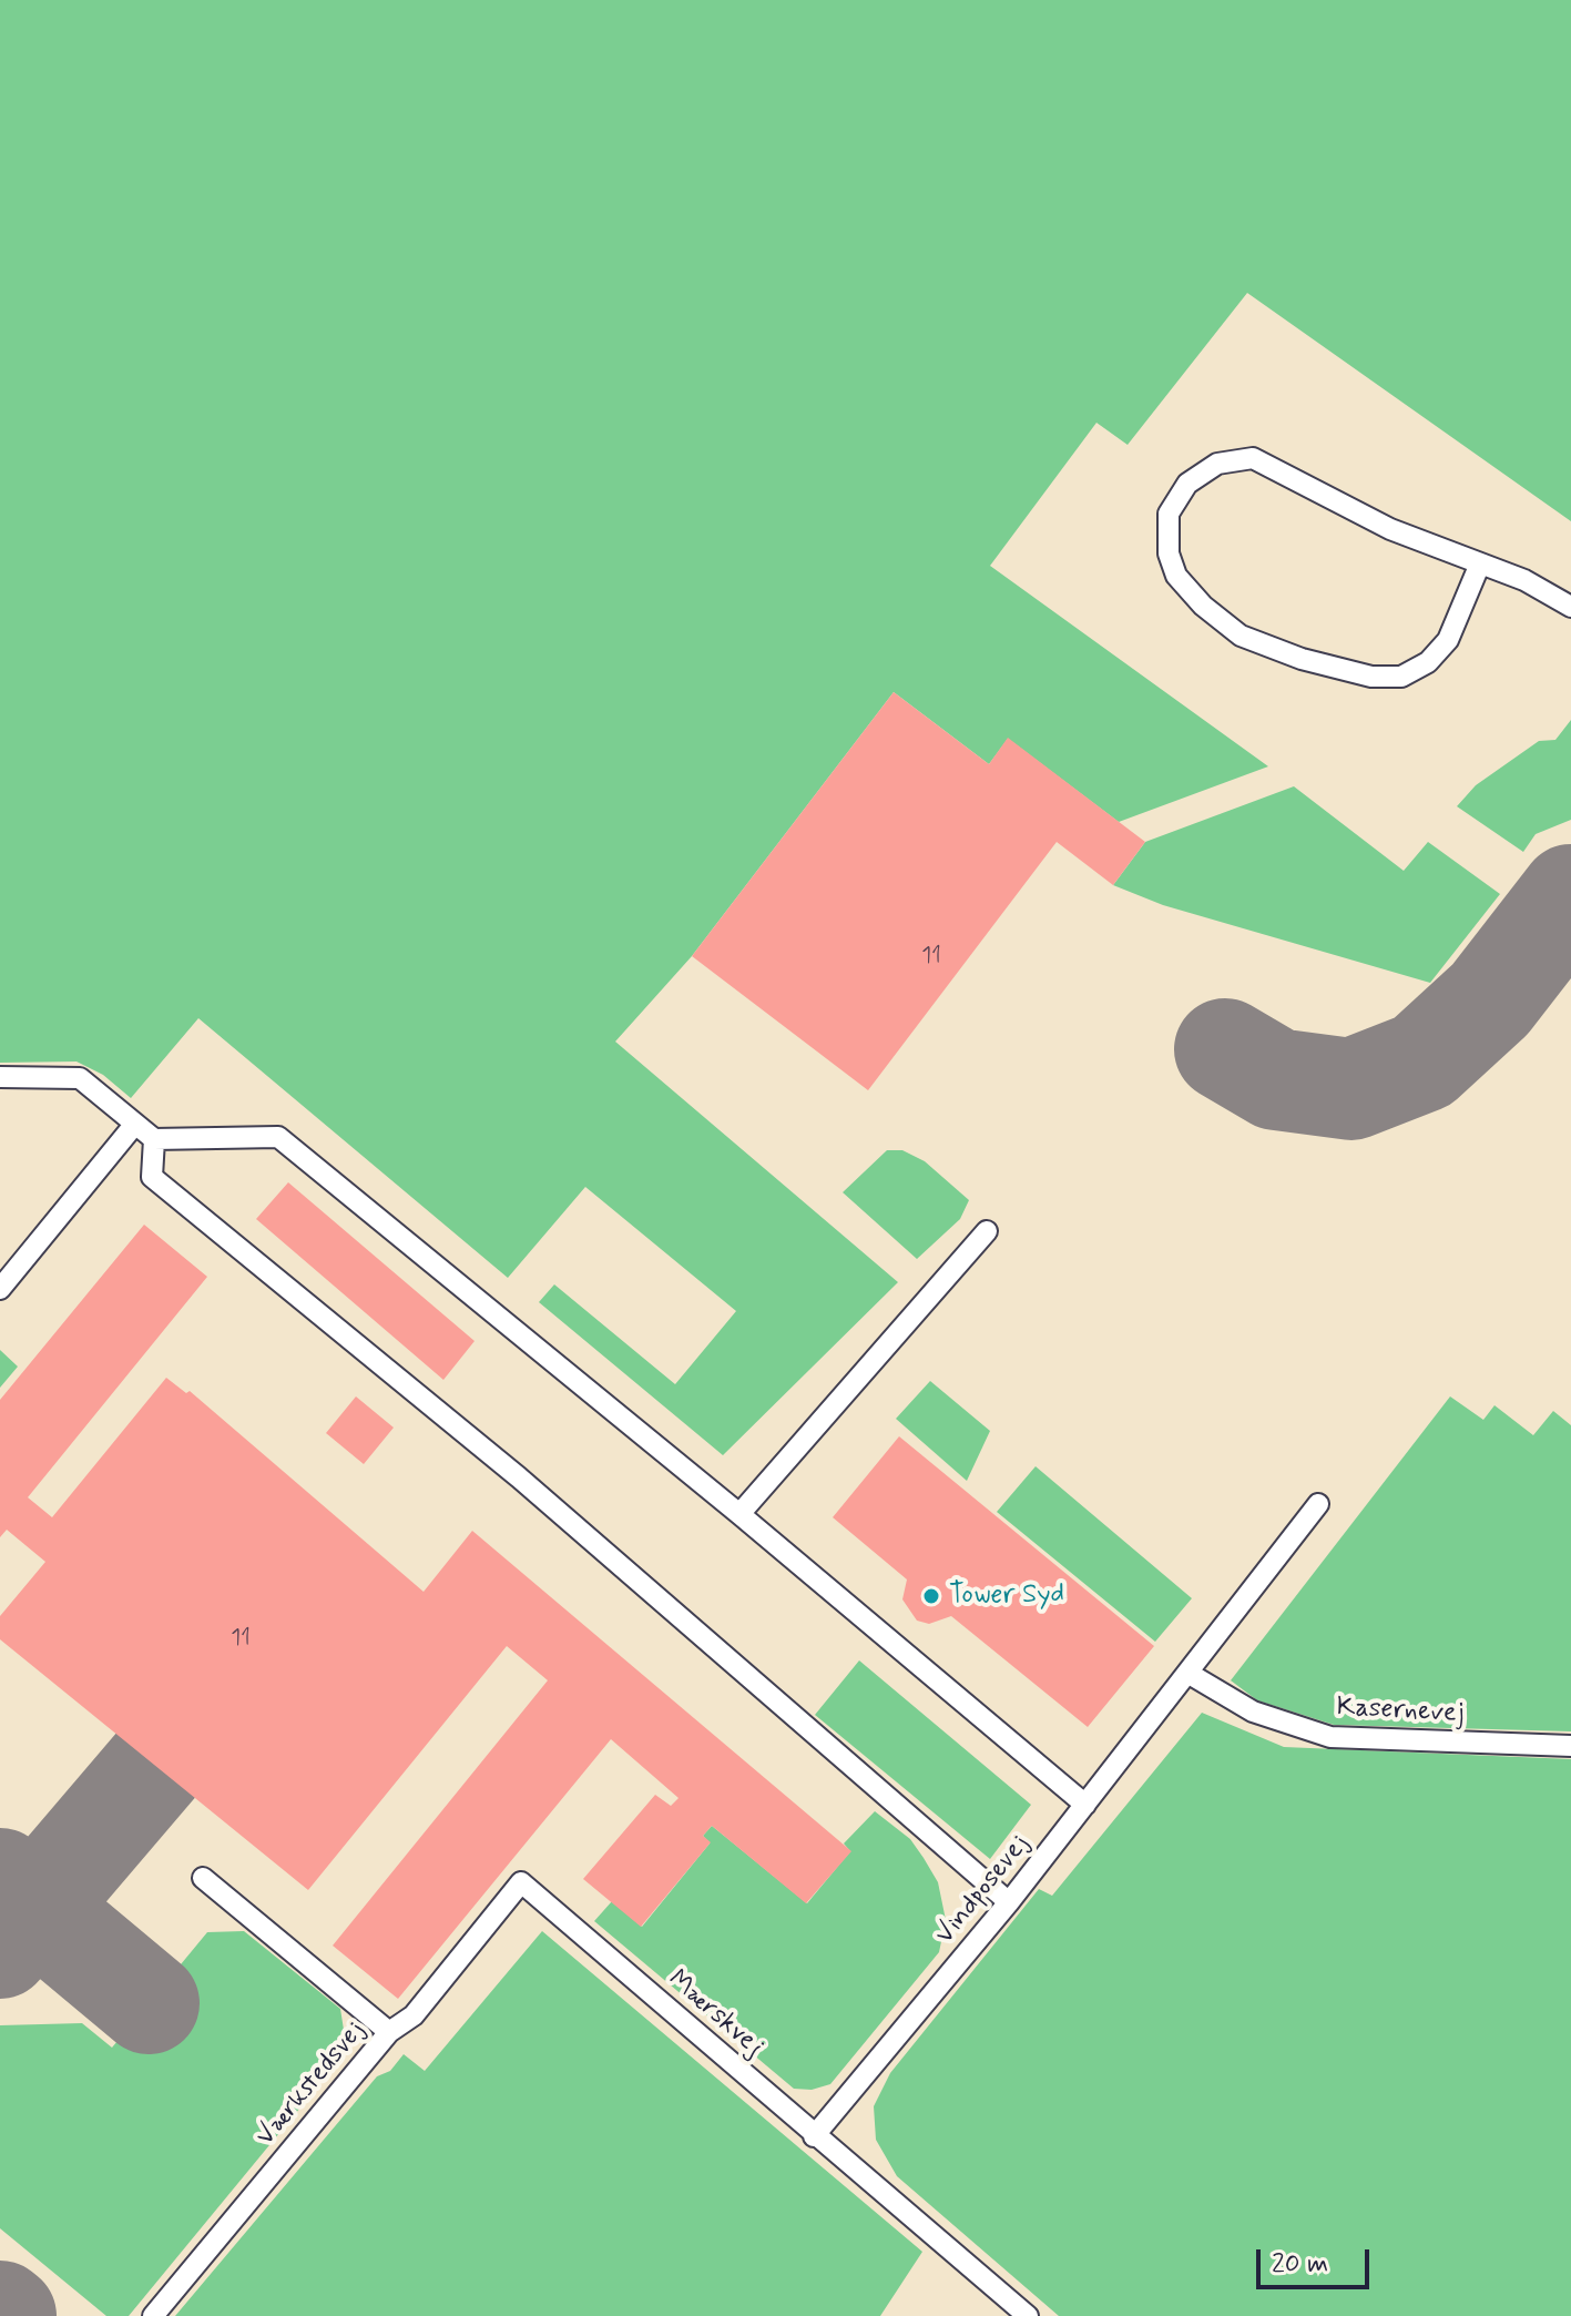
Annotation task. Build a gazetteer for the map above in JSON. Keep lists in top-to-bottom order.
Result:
{
  "streets": {
    "lane": [
      "Kasernevej",
      "Vindposevej",
      "Mærskvej",
      "Værkstedsvej"
    ]
  },
  "crossings": [
    ["Kasernevej", "Vindposevej"],
    ["Vindposevej", "Mærskvej"],
    ["Mærskvej", "Værkstedsvej"]
  ],
  "places": ["Tower Syd"],
  "house_numbers": ["11", "11"],
  "scale_bar": "20 m"
}
